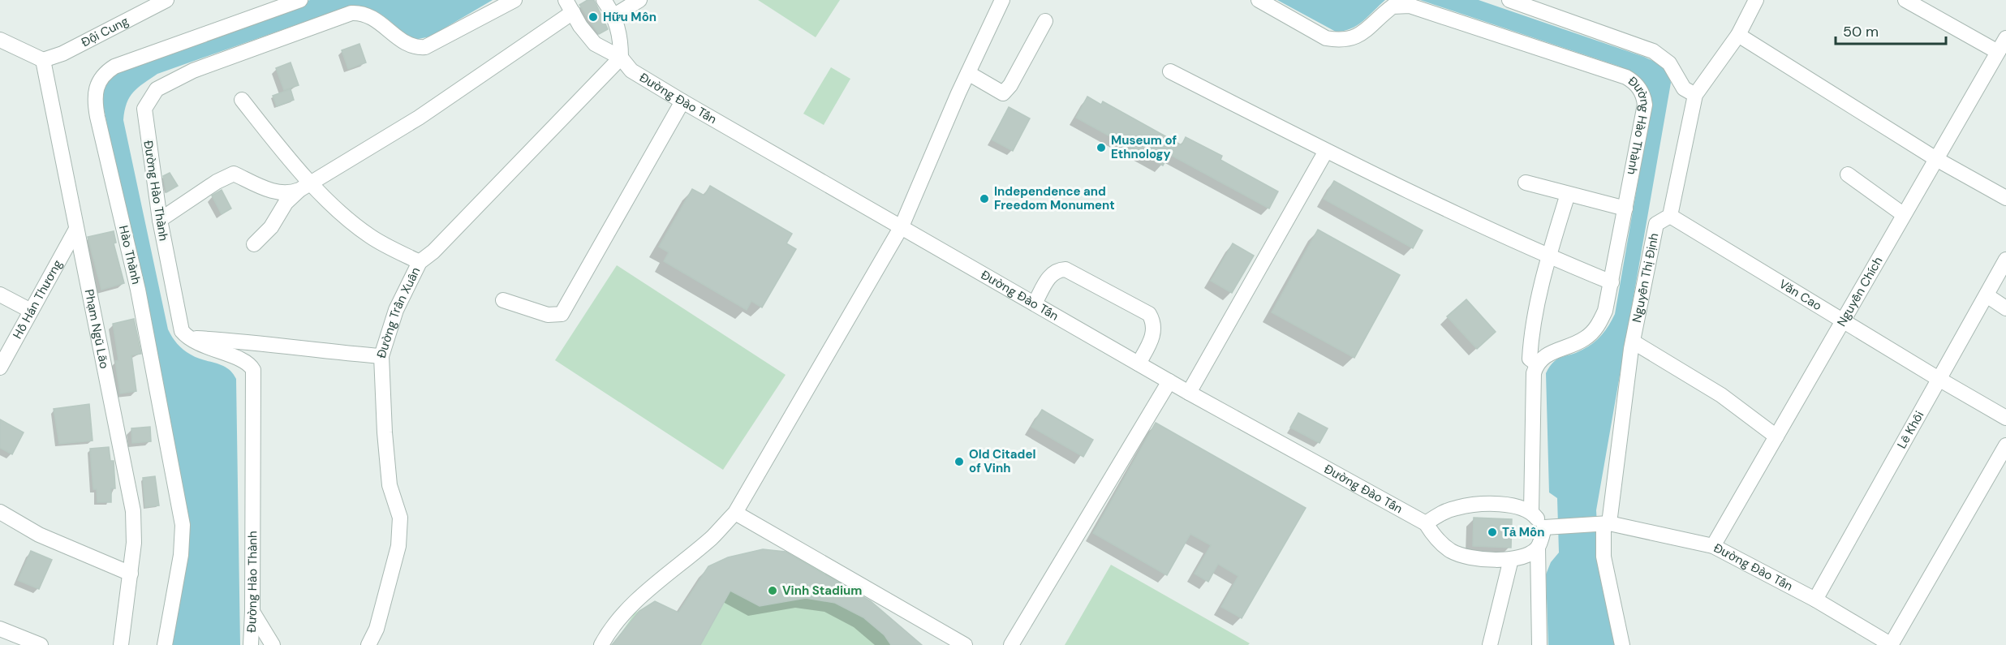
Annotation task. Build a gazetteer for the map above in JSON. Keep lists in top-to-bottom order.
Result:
{
  "streets": {
    "street": [
      "Đội Cung",
      "Đường Đào Tấn",
      "Đường Hào Thành",
      "Hào Thành",
      "Nguyễn Thị Định",
      "Nguyễn Chích",
      "Văn Cao",
      "Hồ Hán Thương",
      "Đường Trần Xuân",
      "Phạm Ngũ Lão",
      "Lê Khôi"
    ]
  },
  "crossings": [
    ["Đội Cung", "Phạm Ngũ Lão"],
    ["Đường Đào Tấn", "Nguyễn Thị Định"],
    ["Đường Đào Tấn", "Nguyễn Chích"],
    ["Đường Đào Tấn", "Đường Trần Xuân"],
    ["Đường Đào Tấn", "Lê Khôi"],
    ["Nguyễn Thị Định", "Văn Cao"],
    ["Nguyễn Chích", "Văn Cao"],
    ["Văn Cao", "Lê Khôi"],
    ["Hồ Hán Thương", "Phạm Ngũ Lão"]
  ],
  "places": [
    "Hữu Môn",
    "Museum of Ethnology",
    "Independence and Freedom Monument",
    "Old Citadel of Vinh",
    "Tả Môn",
    "Vinh Stadium"
  ],
  "scale_bar": "50 m"
}
